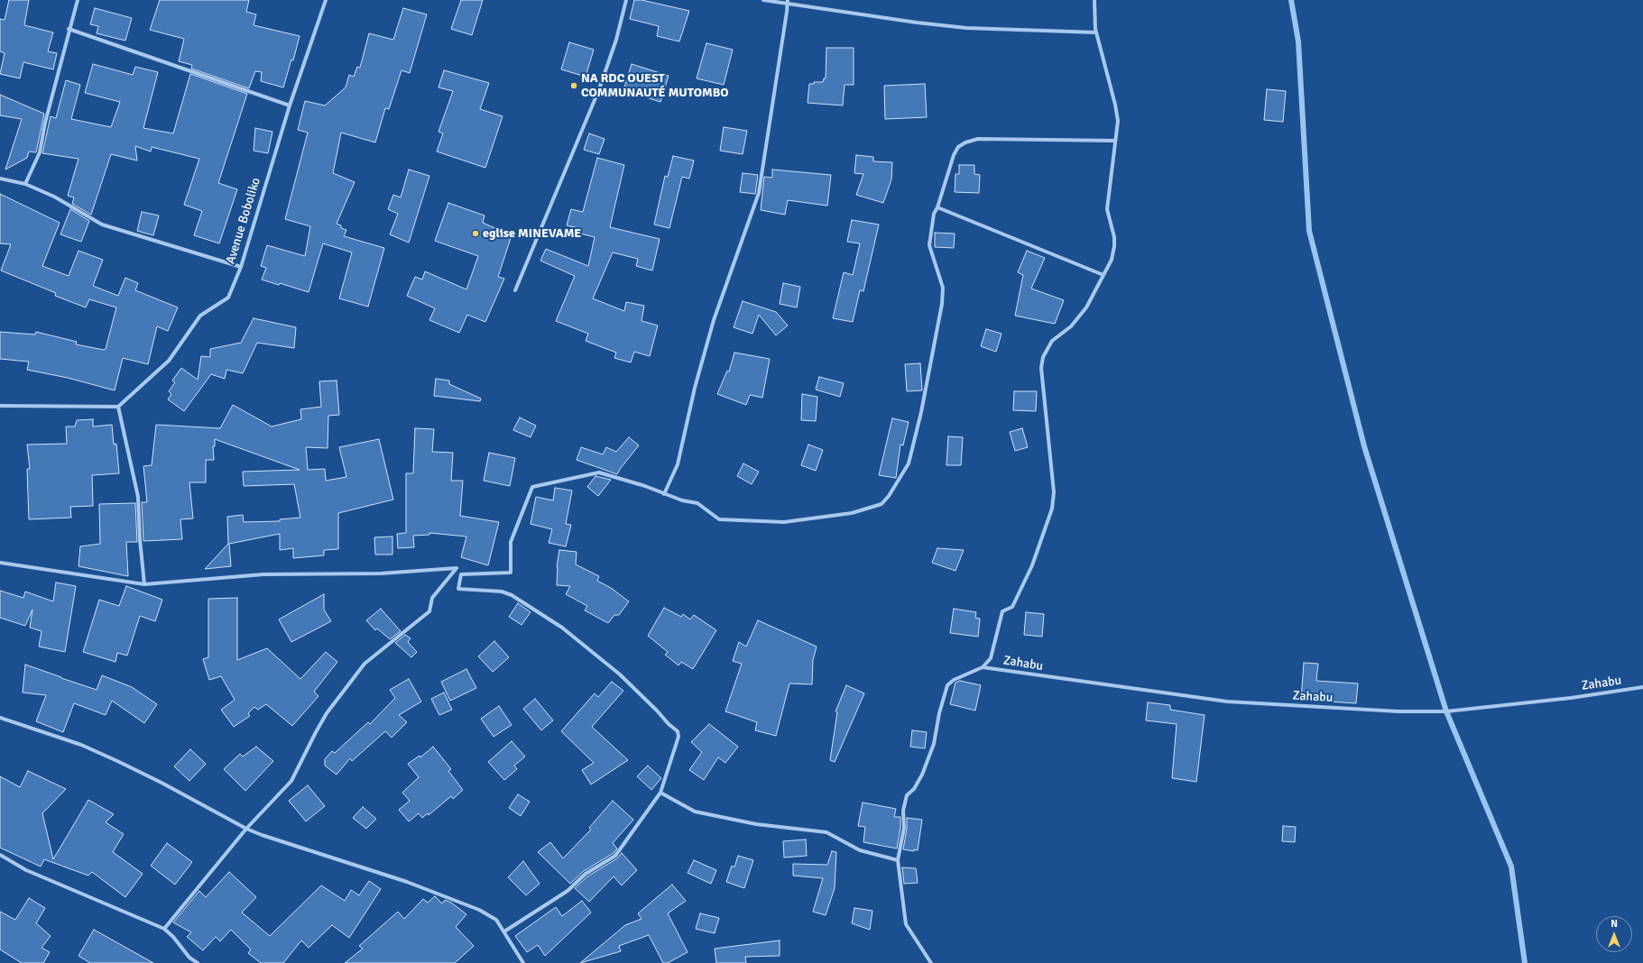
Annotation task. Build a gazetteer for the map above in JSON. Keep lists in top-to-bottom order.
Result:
{
  "streets": {
    "street": ["Avenue Boboliko", "Zahabu"]
  },
  "places": ["NA RDC OUEST COMMUNAUTÉ MUTOMBO", "eglise MINEVAME"],
  "north": "top"
}
